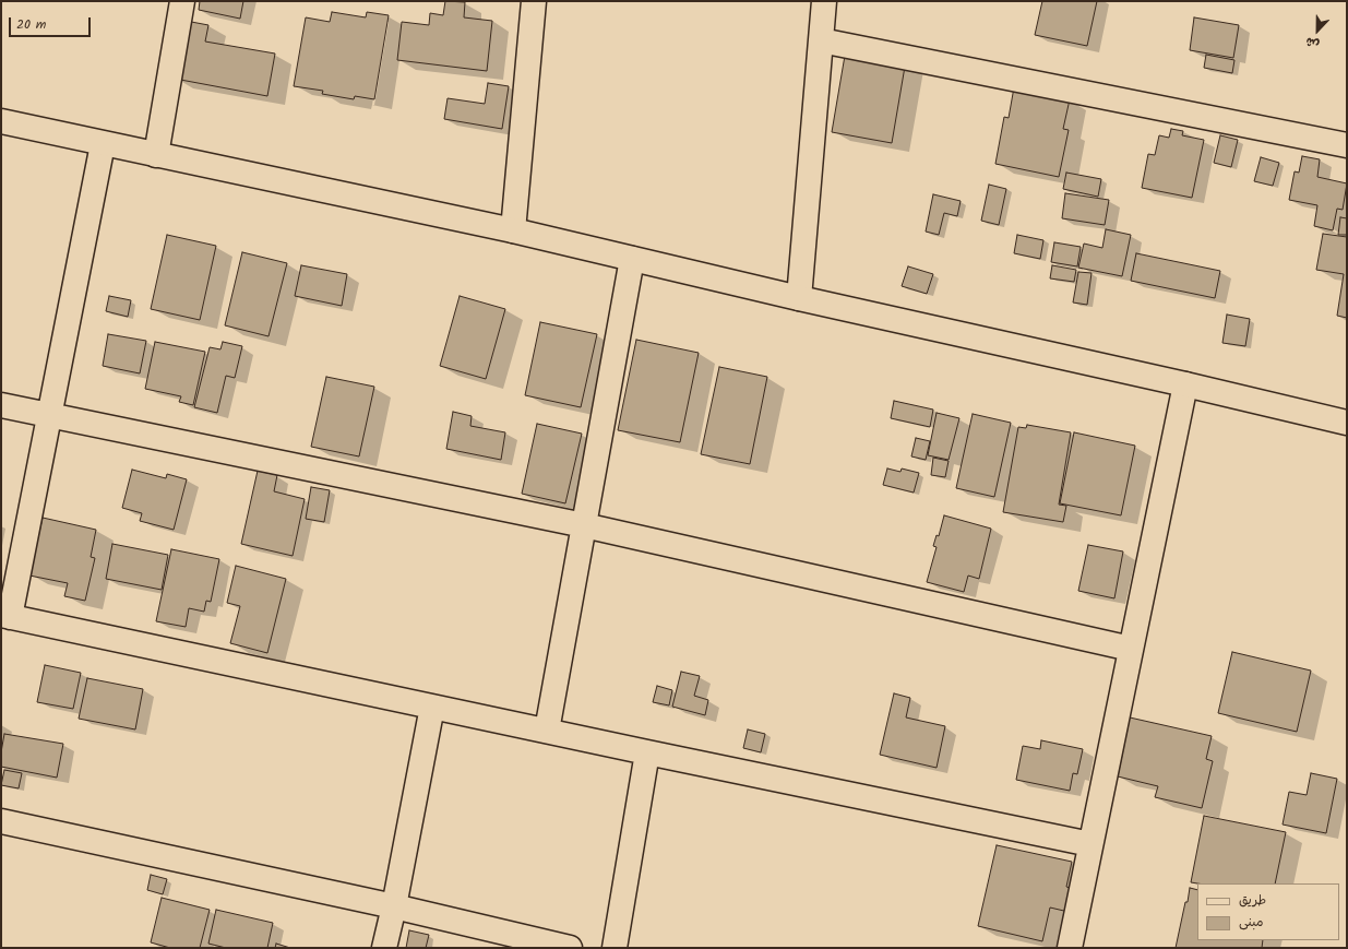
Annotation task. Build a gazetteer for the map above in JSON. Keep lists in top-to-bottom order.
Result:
{
  "legend": ["طريق", "مبنى"],
  "scale_bar": "20 m",
  "north": "bottom"
}
